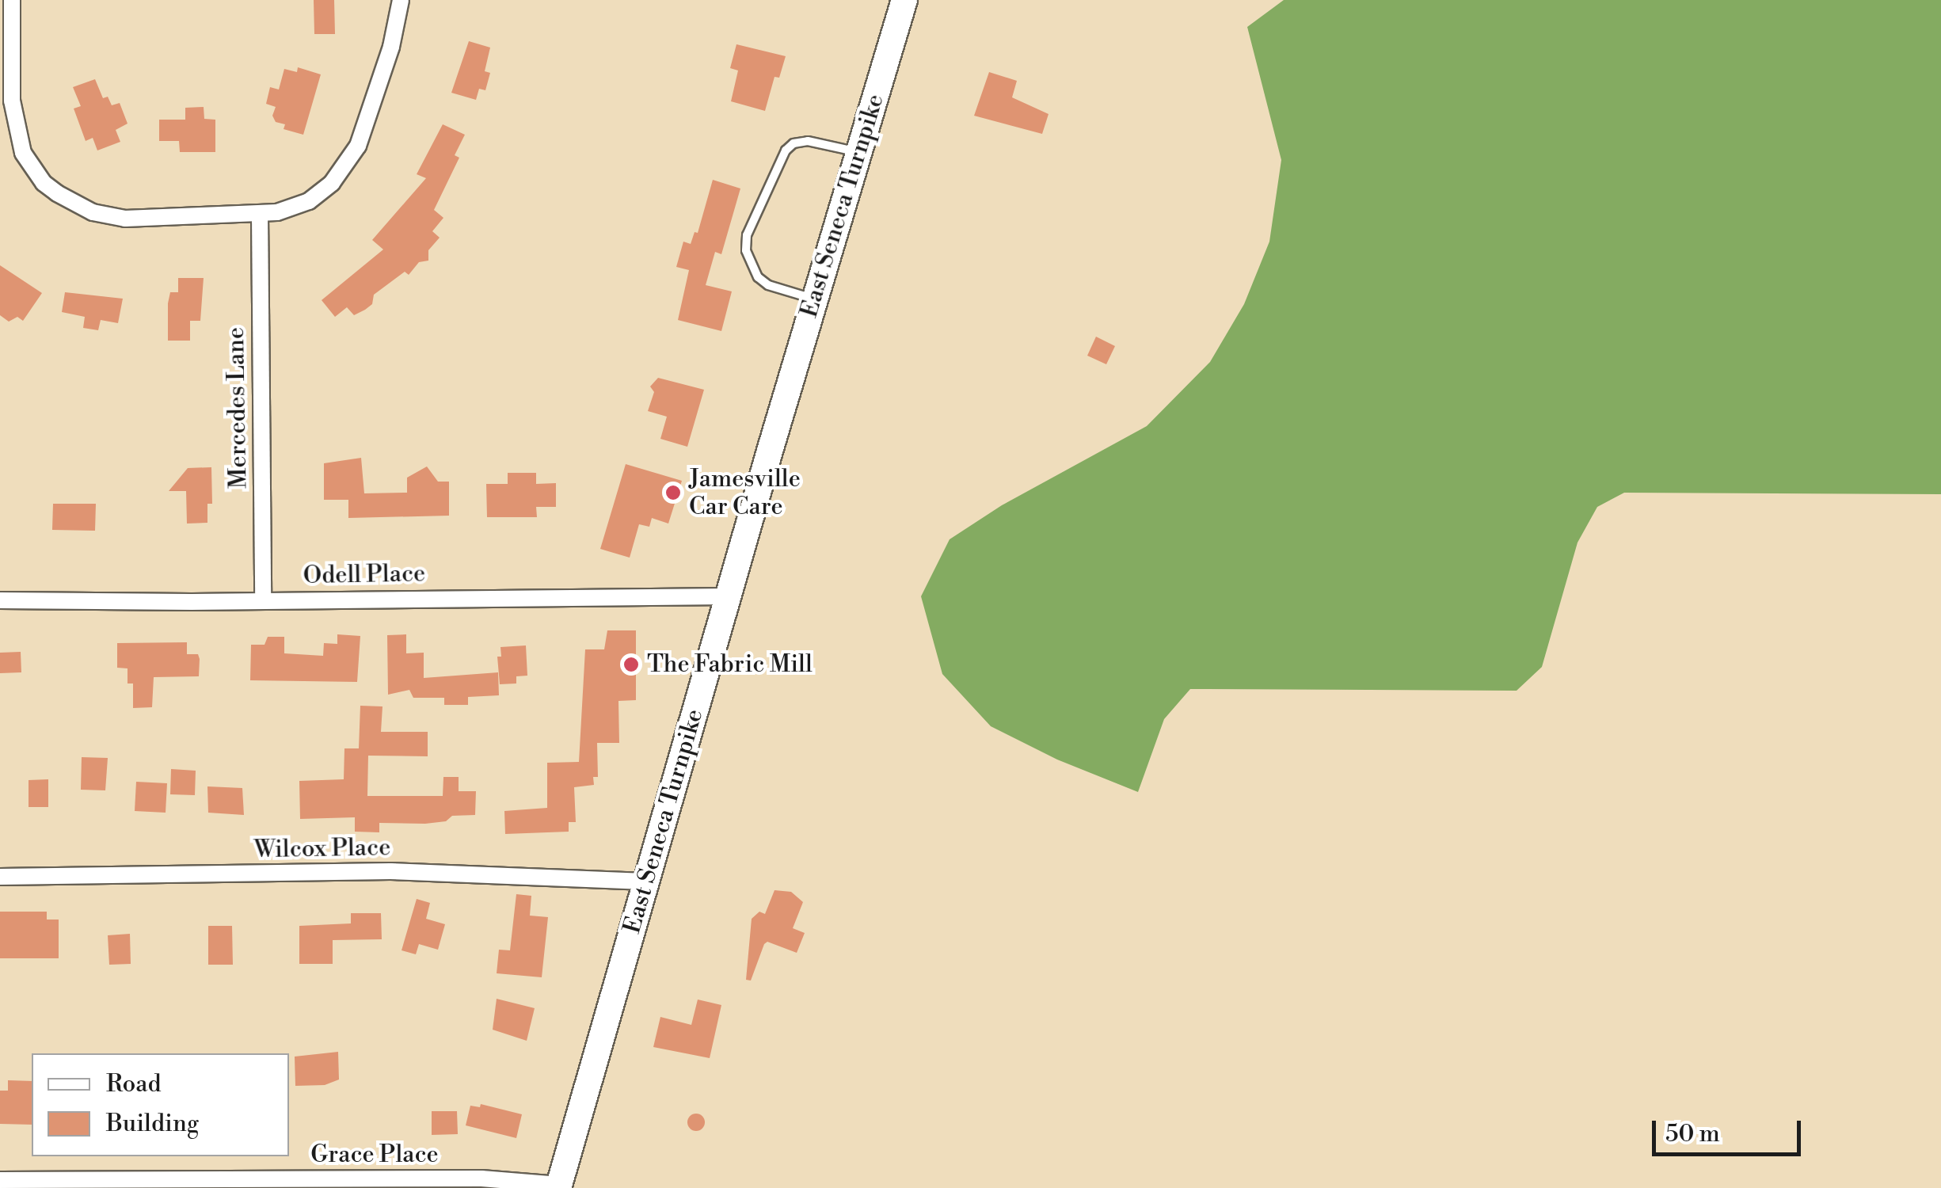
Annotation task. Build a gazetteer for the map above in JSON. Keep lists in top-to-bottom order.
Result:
{
  "streets": {
    "main road": ["East Seneca Turnpike"],
    "street": [
      "Mercedes Lane",
      "Odell Place",
      "Wilcox Place",
      "Grace Place"
    ]
  },
  "crossings": [
    ["East Seneca Turnpike", "Odell Place"],
    ["East Seneca Turnpike", "Wilcox Place"],
    ["East Seneca Turnpike", "Grace Place"],
    ["Mercedes Lane", "Odell Place"]
  ],
  "places": ["Jamesville Car Care", "The Fabric Mill"],
  "legend": ["Road", "Building"],
  "scale_bar": "50 m"
}
